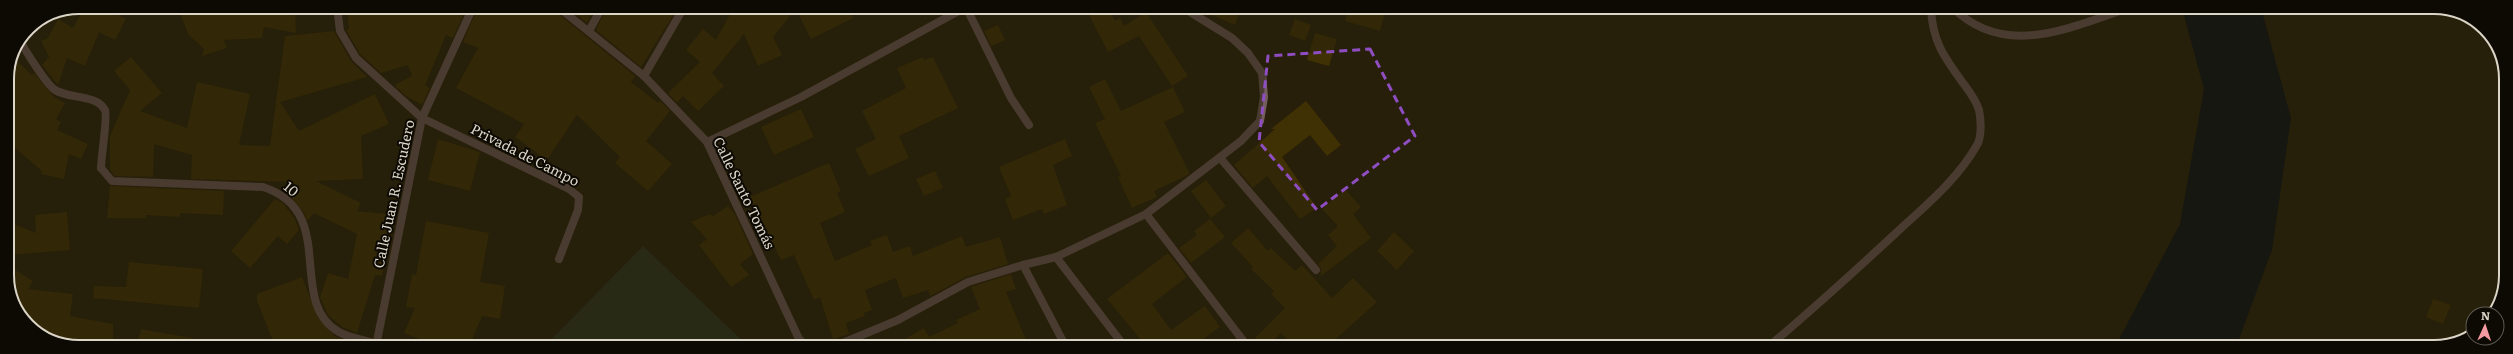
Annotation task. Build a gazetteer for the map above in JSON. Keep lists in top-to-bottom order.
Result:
{
  "streets": {
    "street": [
      "Privada de Campo",
      "10",
      "Calle Santo Tomás",
      "Calle Juan R. Escudero"
    ]
  },
  "crossings": [
    ["Privada de Campo", "Calle Juan R. Escudero"]
  ],
  "north": "top"
}
